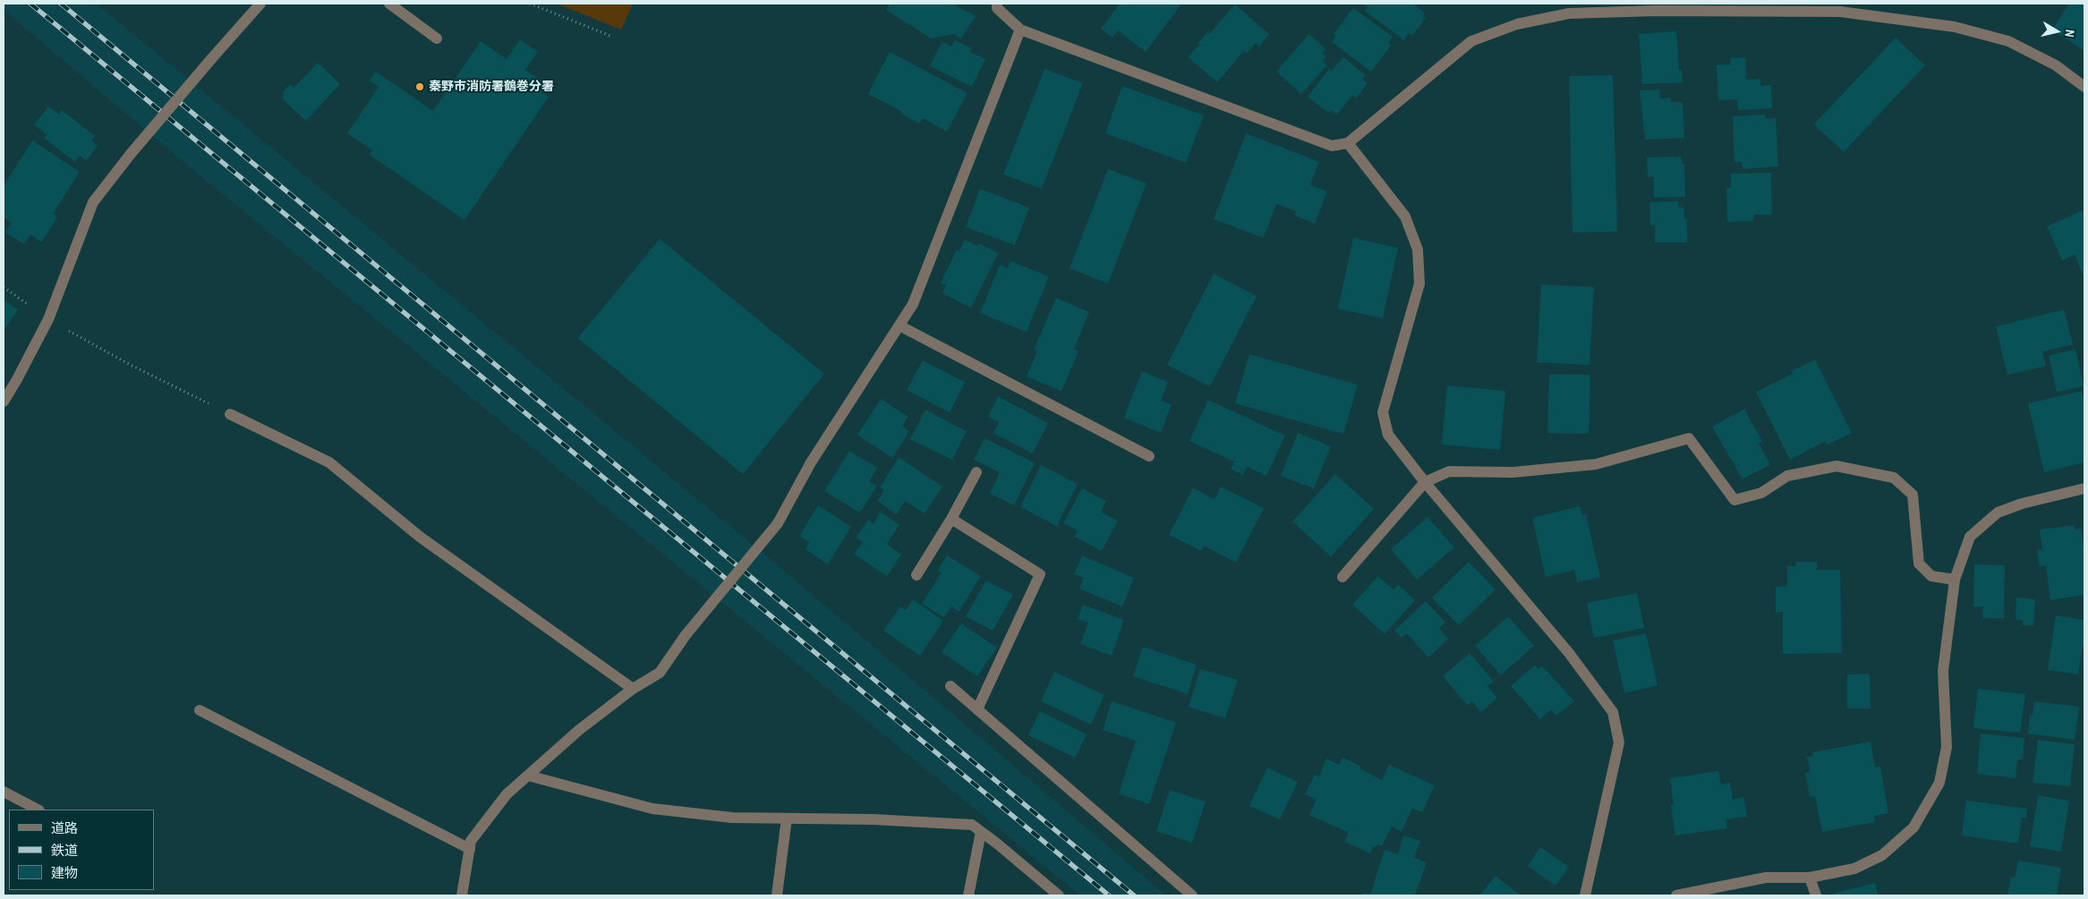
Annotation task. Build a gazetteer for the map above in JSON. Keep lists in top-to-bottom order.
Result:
{
  "places": ["秦野市消防署鶴巻分署"],
  "legend": ["道路", "鉄道", "建物"],
  "north": "right"
}
